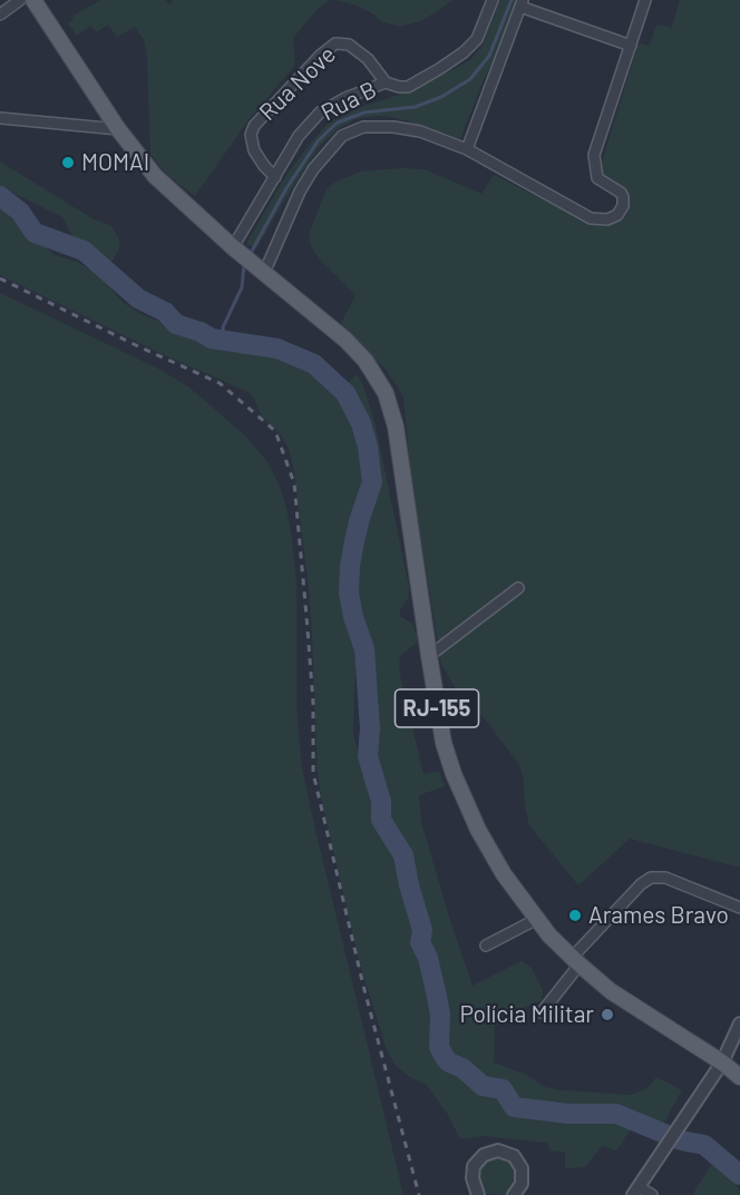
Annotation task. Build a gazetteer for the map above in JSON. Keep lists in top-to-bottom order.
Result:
{
  "streets": {
    "main road": ["RJ-155"],
    "street": ["Rua Nove", "Rua B"]
  },
  "crossings": [
    ["Rua Nove", "Rua B"],
    ["Rua B", "RJ-155"]
  ],
  "places": ["MOMAI", "Arames Bravo", "Polícia Militar"]
}
